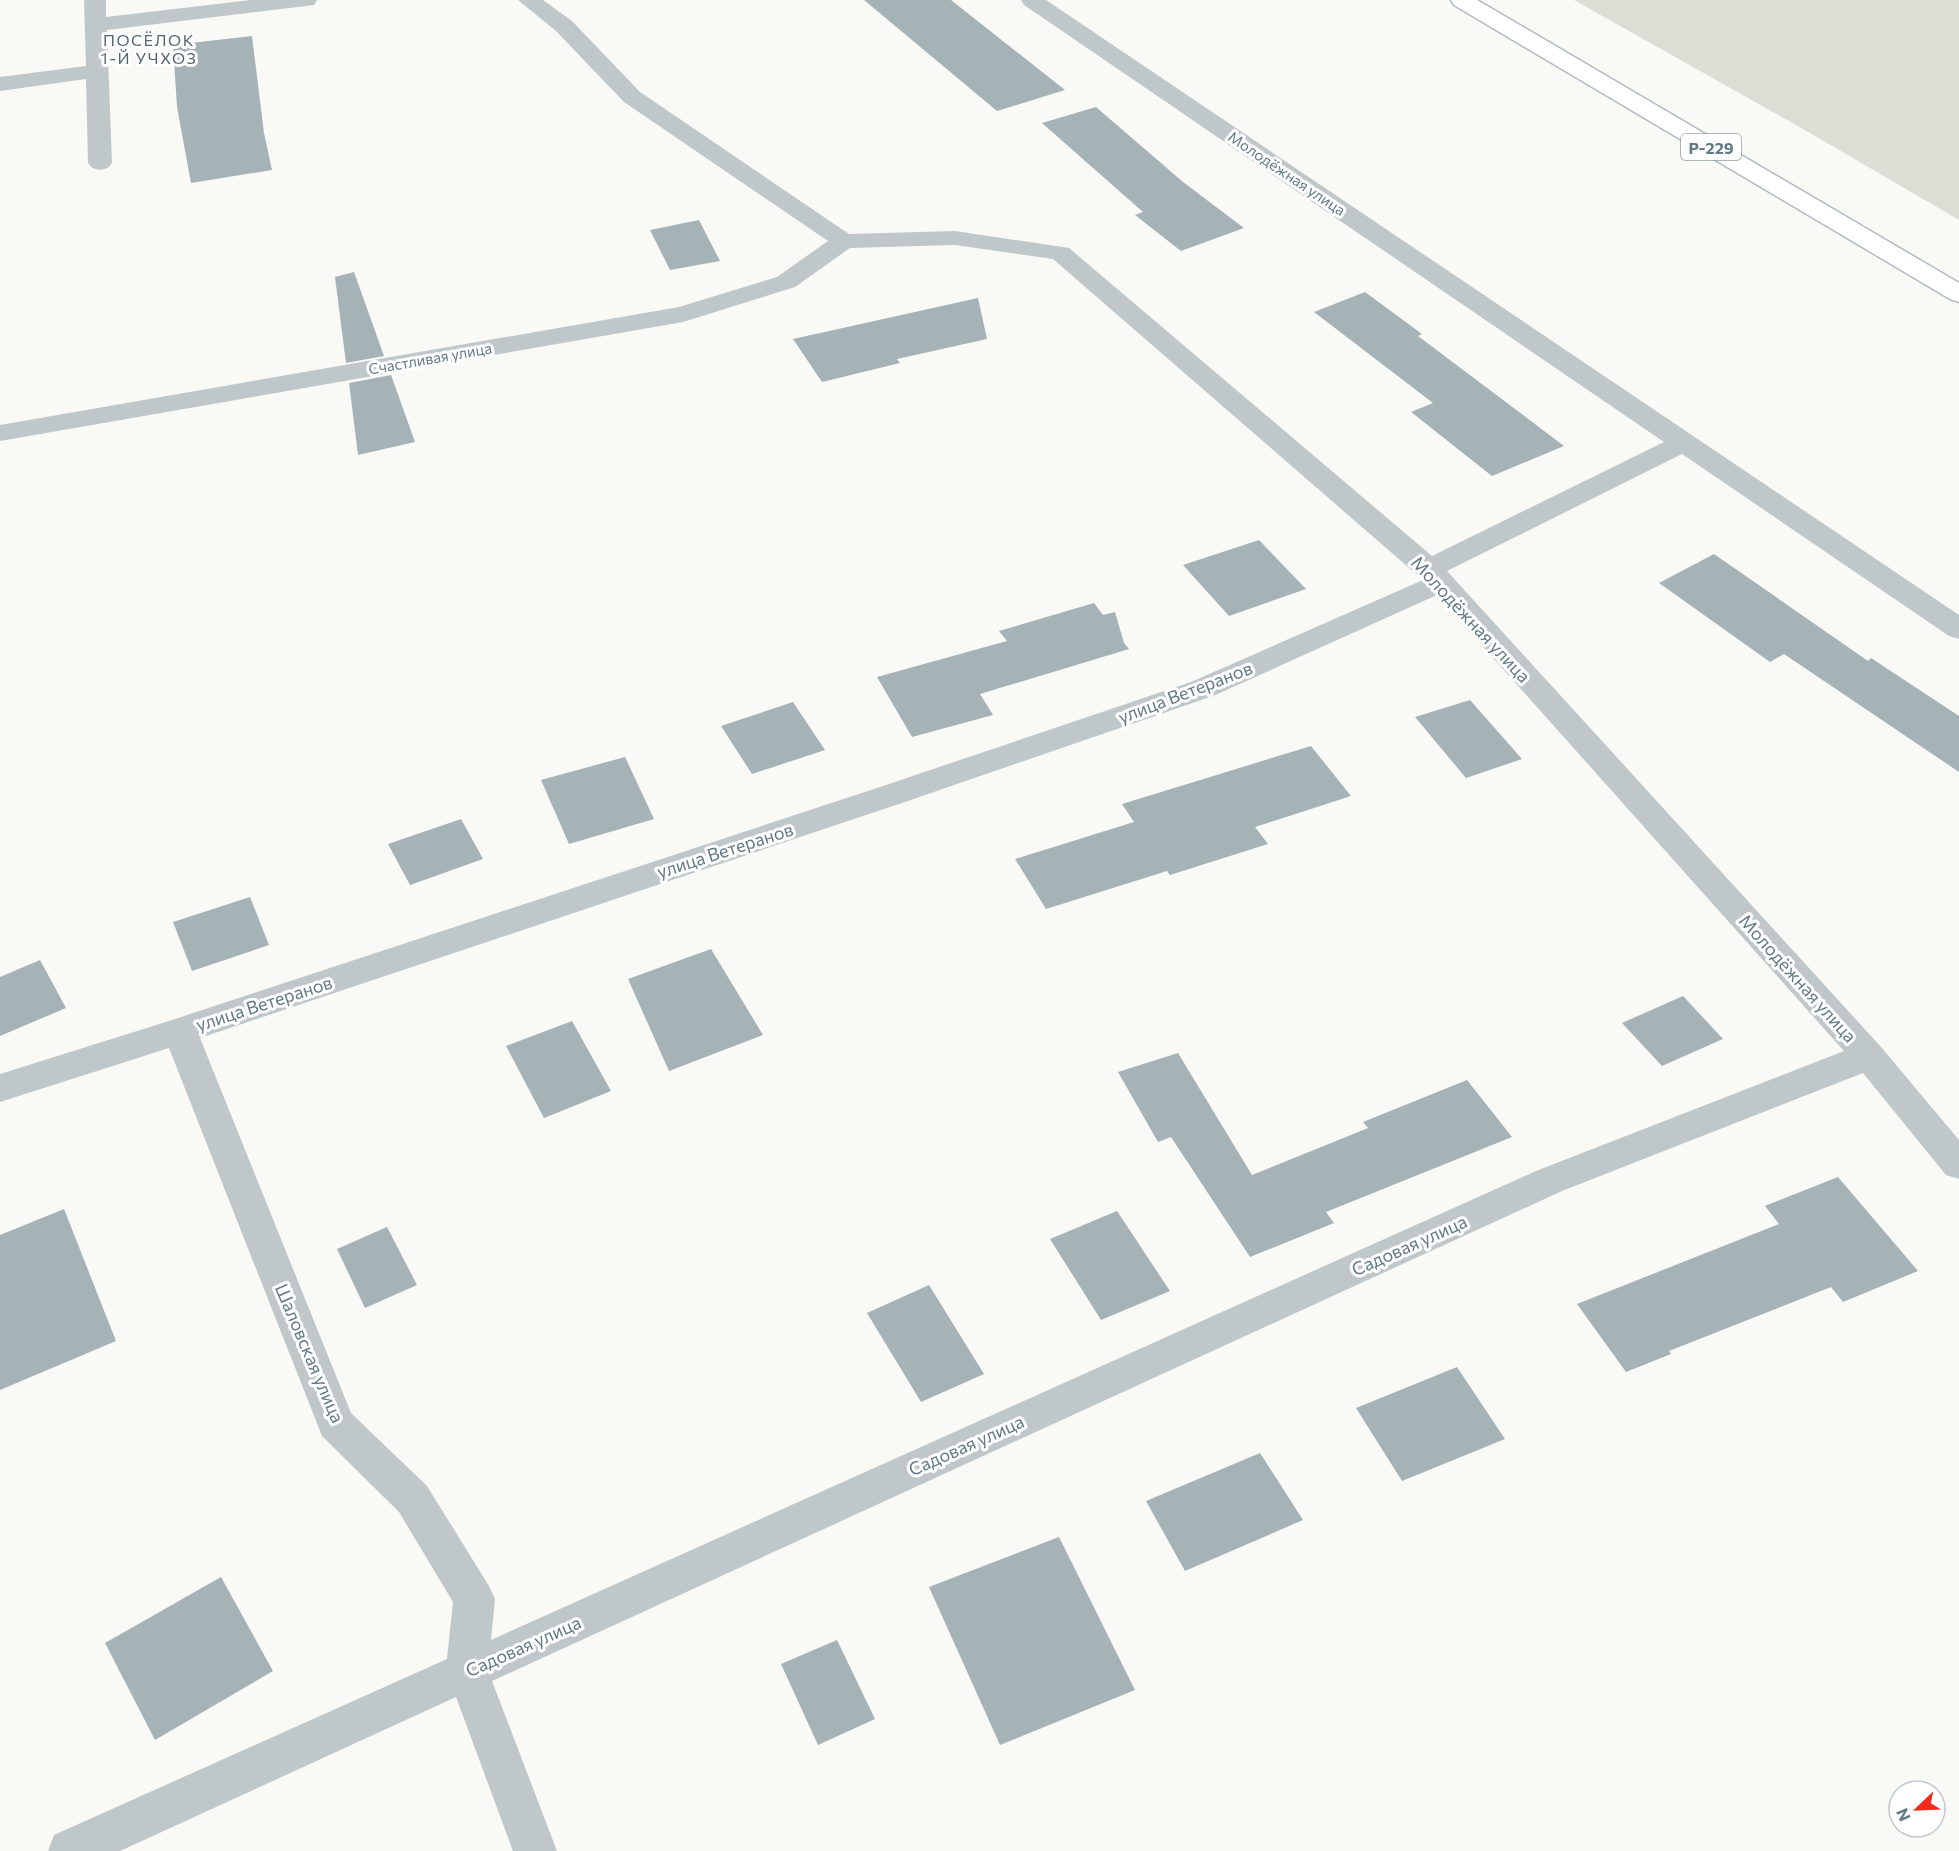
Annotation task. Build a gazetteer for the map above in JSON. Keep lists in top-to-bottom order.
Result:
{
  "streets": {
    "main road": ["Р-229"],
    "street": [
      "Молодёжная улица",
      "Счастливая улица",
      "улица Ветеранов",
      "Садовая улица",
      "Шаловская улица"
    ]
  },
  "crossings": [
    ["Молодёжная улица", "Счастливая улица"],
    ["Молодёжная улица", "улица Ветеранов"],
    ["Молодёжная улица", "Садовая улица"],
    ["улица Ветеранов", "Шаловская улица"],
    ["Садовая улица", "Шаловская улица"]
  ],
  "districts": ["ПОСЁЛОК 1-Й УЧХОЗ"],
  "north": "bottom left"
}
